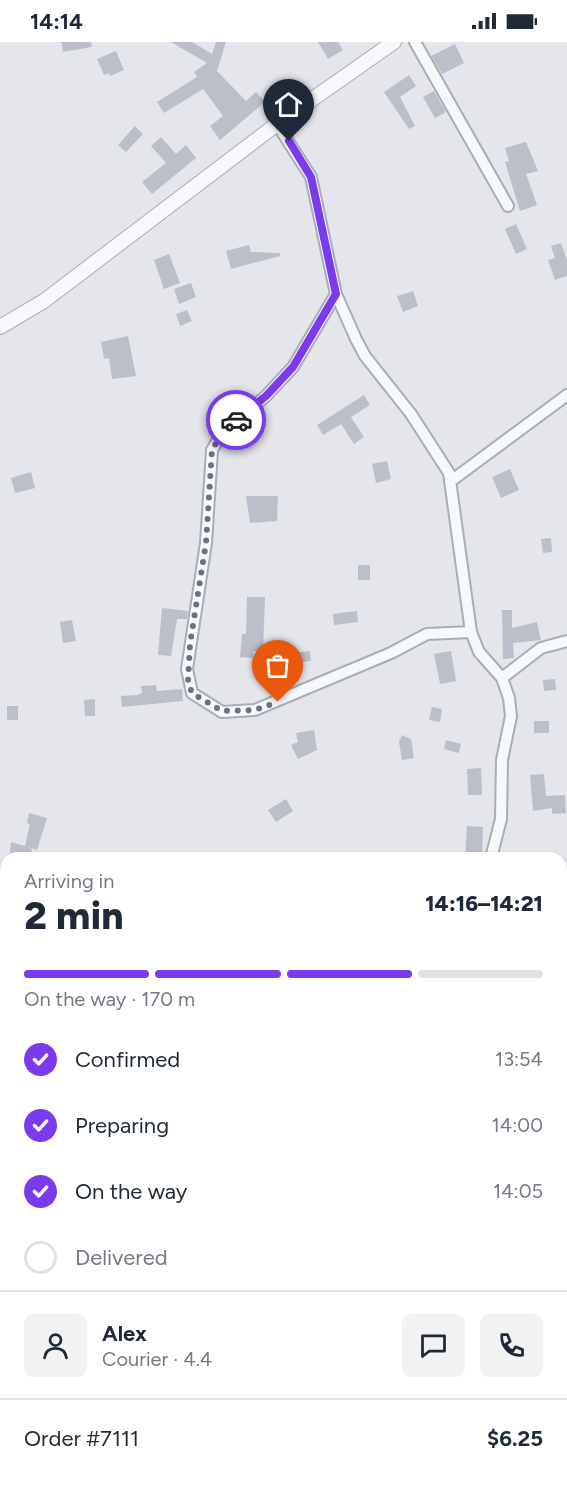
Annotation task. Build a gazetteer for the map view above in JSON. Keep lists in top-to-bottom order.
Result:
{
  "page": {
    "status": "14:14",
    "heading": ["2 min", "Arriving in", "14:16–14:21"],
    "panel": [
      "Alex",
      "Courier · 4.4",
      "Order #7111",
      "$6.25"
    ],
    "bar": "On the way · 170 m",
    "list": [
      ["Confirmed", "13:54"],
      ["Preparing", "14:00"],
      ["On the way", "14:05"],
      "Delivered"
    ]
  }
}
